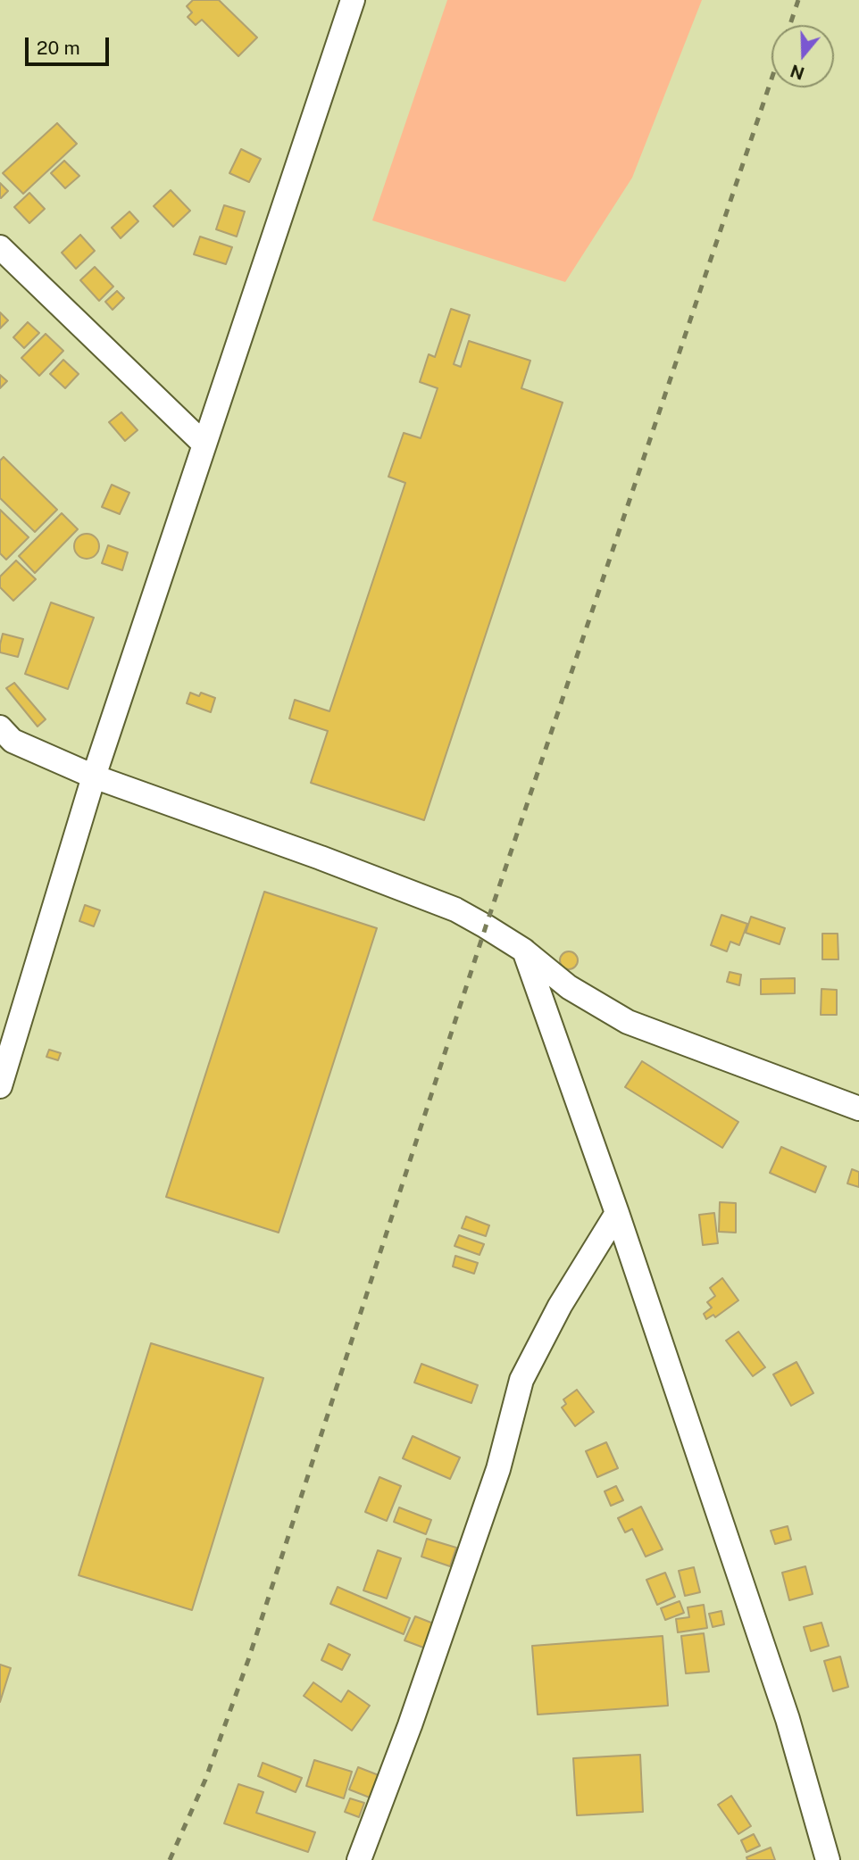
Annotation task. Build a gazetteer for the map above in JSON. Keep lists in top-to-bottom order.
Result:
{
  "scale_bar": "20 m",
  "north": "bottom"
}
